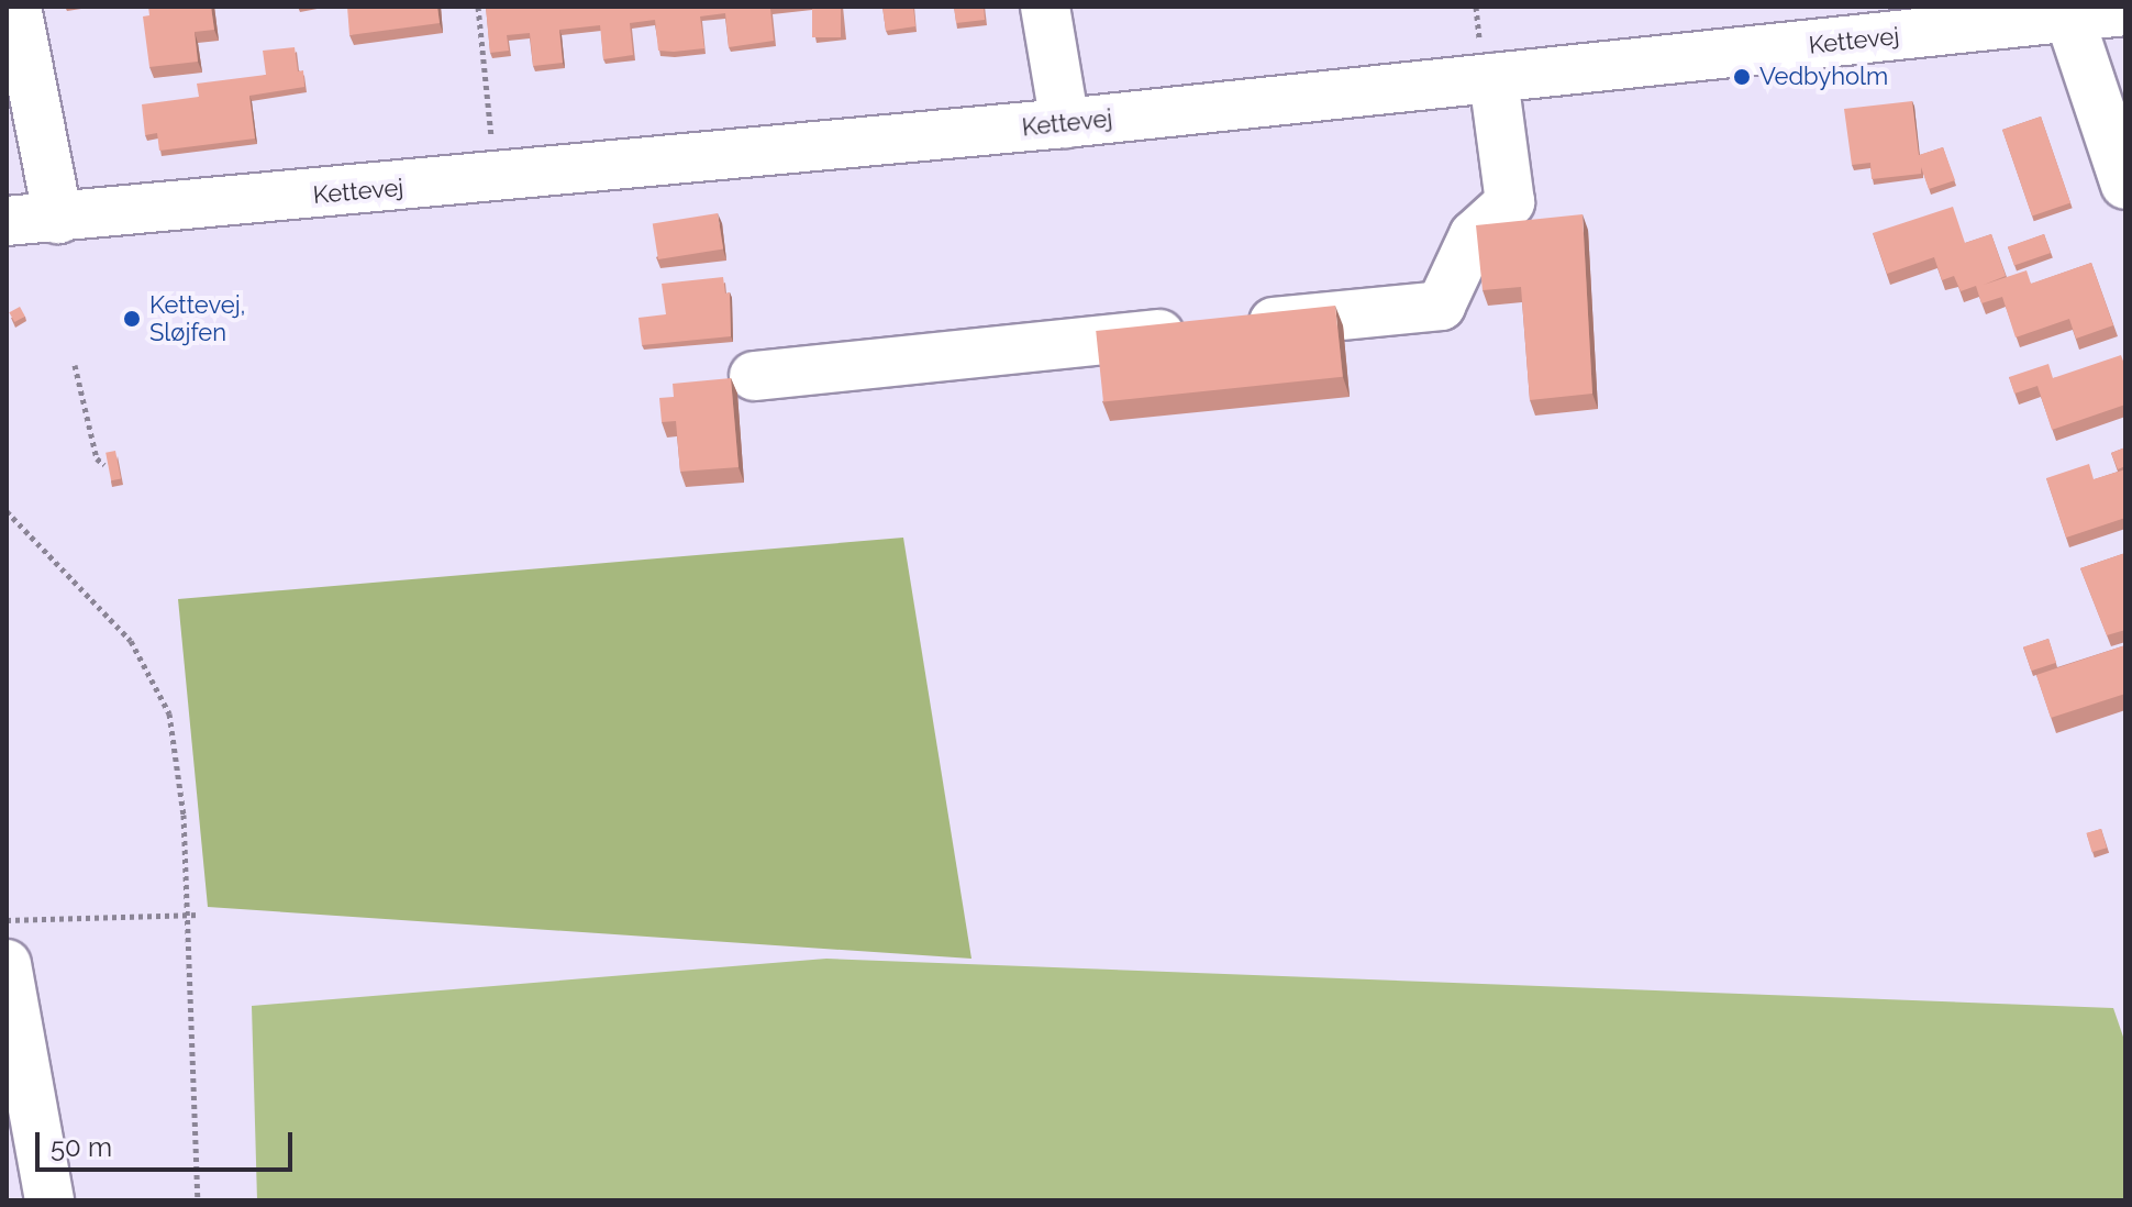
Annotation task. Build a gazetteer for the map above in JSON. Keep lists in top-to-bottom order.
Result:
{
  "streets": {
    "street": ["Kettevej"]
  },
  "places": ["Vedbyholm", "Kettevej, Sløjfen"],
  "scale_bar": "50 m"
}
